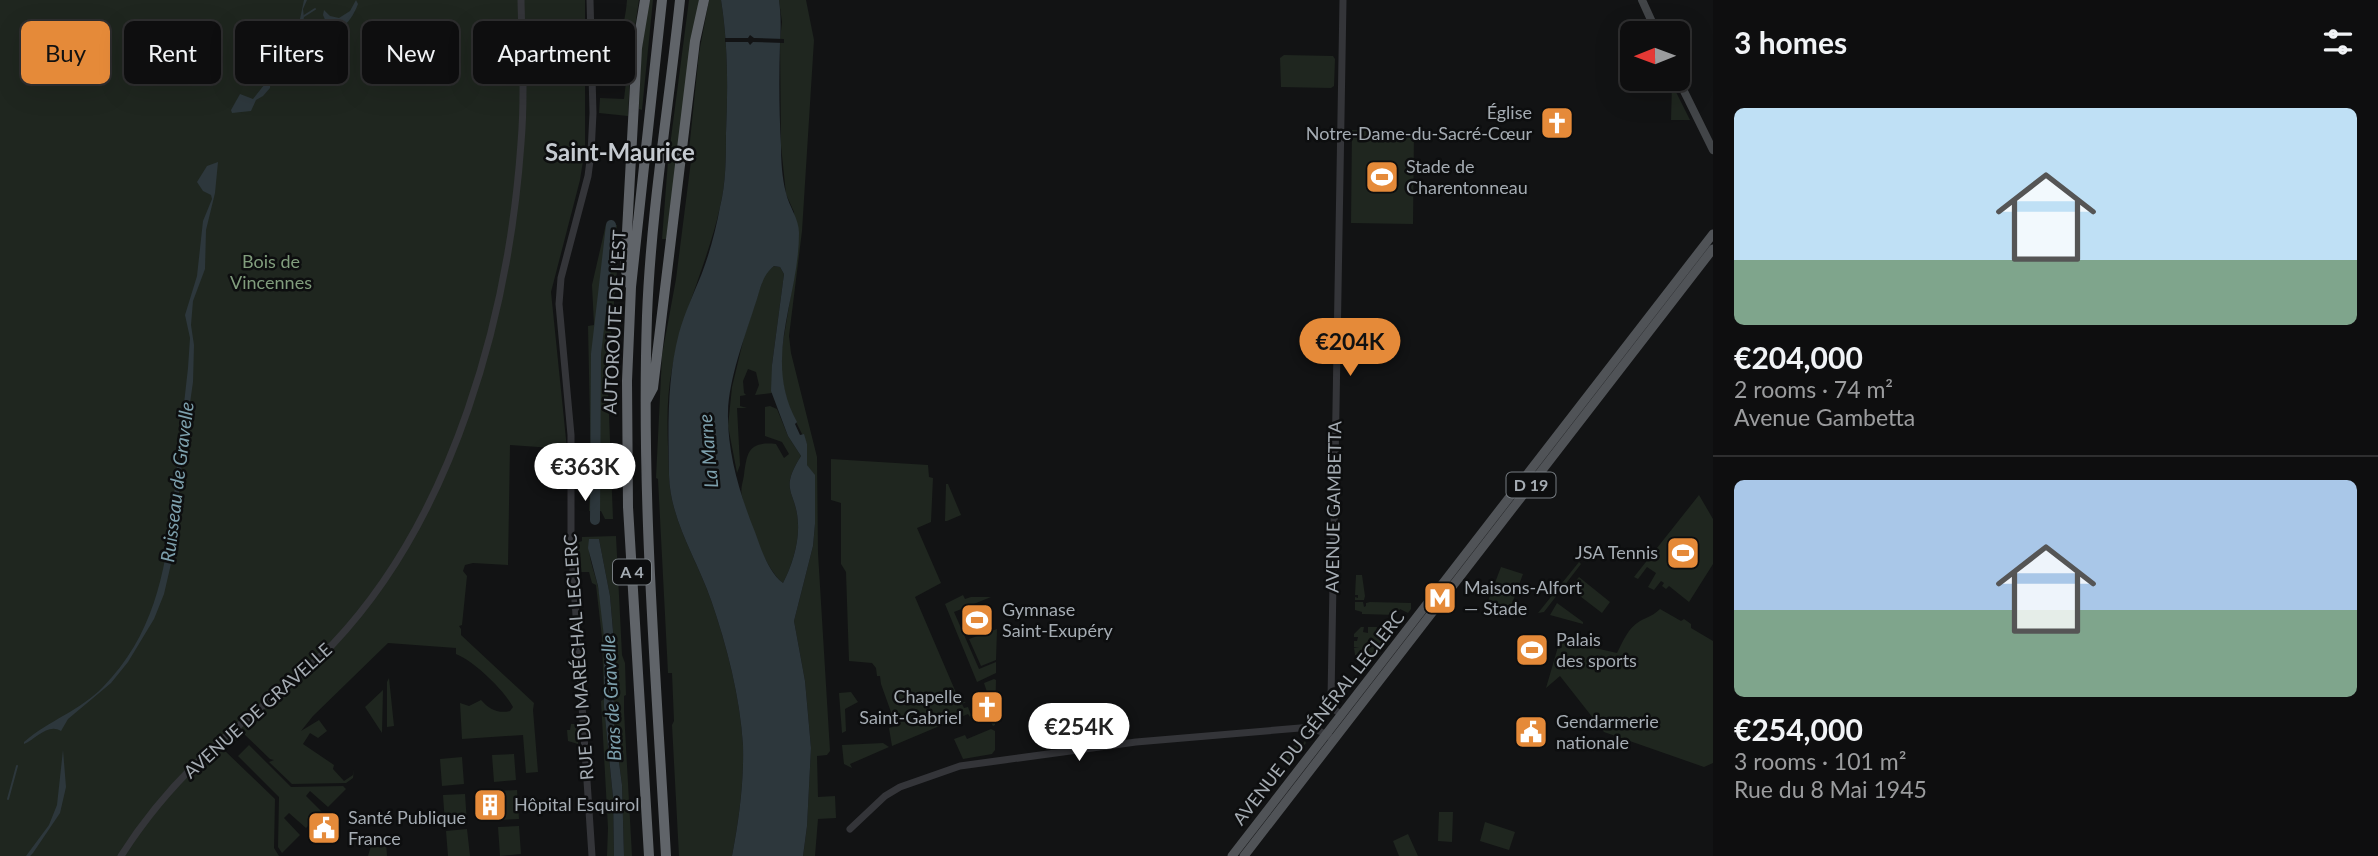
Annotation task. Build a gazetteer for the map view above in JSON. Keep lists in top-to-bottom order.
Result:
{
  "streets": {
    "highway": ["AUTOROUTE DE L’EST", "A 4"],
    "main road": ["D 19", "AVENUE DU GÉNÉRAL LECLERC"],
    "street": ["AVENUE GAMBETTA", "RUE DU MARÉCHAL LECLERC", "AVENUE DE GRAVELLE"]
  },
  "crossings": [
    ["AVENUE GAMBETTA", "AVENUE DU GÉNÉRAL LECLERC"]
  ],
  "districts": ["Saint-Maurice"],
  "water": ["La Marne", "Ruisseau de Gravelle", "Bras de Gravelle"],
  "parks": ["Bois de Vincennes"],
  "places": {
    "church": ["Église Notre-Dame-du-Sacré-Cœur", "Chapelle Saint-Gabriel"],
    "sports": [
      "Stade de Charentonneau",
      "JSA Tennis",
      "Gymnase Saint-Exupéry",
      "Palais des sports"
    ],
    "metro station": ["Maisons-Alfort — Stade"],
    "public building": ["Gendarmerie nationale", "Santé Publique France"],
    "building": ["Hôpital Esquirol"]
  },
  "north": "left",
  "page": {
    "heading": "3 homes",
    "chip": [
      "Buy",
      "Rent",
      "Filters",
      "New",
      "Apartment"
    ],
    "list": [
      {
        "name": "€204,000",
        "note": "2 rooms · 74 m² · Avenue Gambetta"
      },
      {
        "name": "€254,000",
        "note": "3 rooms · 101 m² · Rue du 8 Mai 1945"
      }
    ],
    "price": ["€204K", "€363K", "€254K"]
  }
}
